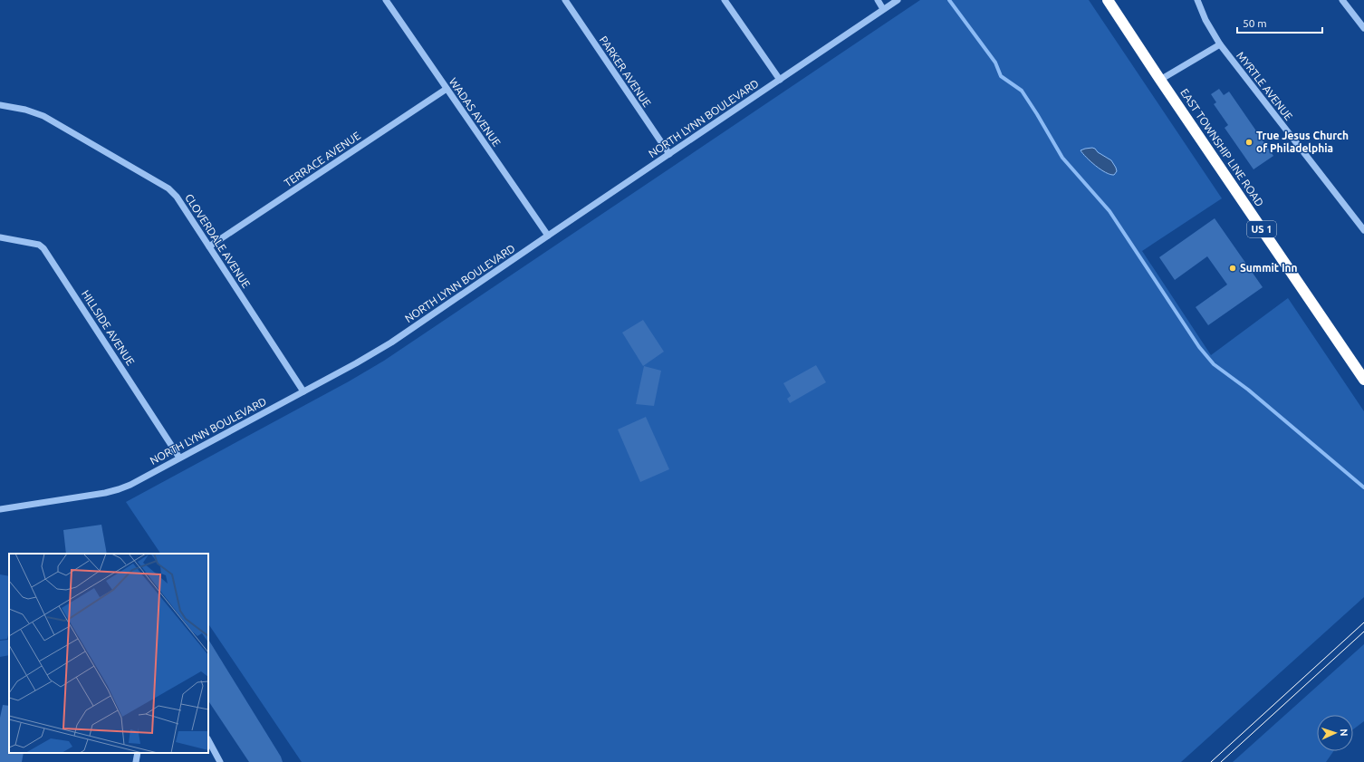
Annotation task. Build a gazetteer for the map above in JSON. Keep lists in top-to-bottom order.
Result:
{
  "streets": {
    "highway": ["EAST TOWNSHIP LINE ROAD", "US 1"],
    "street": [
      "PARKER AVENUE",
      "MYRTLE AVENUE",
      "WADAS AVENUE",
      "NORTH LYNN BOULEVARD",
      "TERRACE AVENUE",
      "CLOVERDALE AVENUE",
      "HILLSIDE AVENUE"
    ]
  },
  "crossings": [
    ["PARKER AVENUE", "NORTH LYNN BOULEVARD"],
    ["WADAS AVENUE", "NORTH LYNN BOULEVARD"],
    ["WADAS AVENUE", "TERRACE AVENUE"],
    ["NORTH LYNN BOULEVARD", "CLOVERDALE AVENUE"],
    ["NORTH LYNN BOULEVARD", "HILLSIDE AVENUE"],
    ["TERRACE AVENUE", "CLOVERDALE AVENUE"]
  ],
  "places": ["True Jesus Church of Philadelphia", "Summit Inn"],
  "scale_bar": "50 m",
  "north": "right"
}
